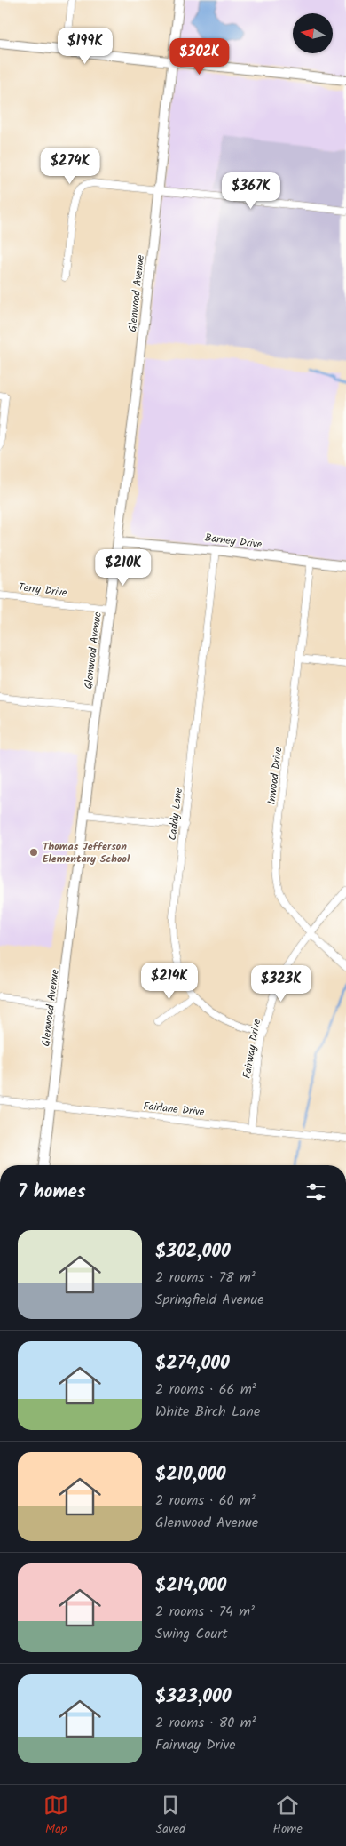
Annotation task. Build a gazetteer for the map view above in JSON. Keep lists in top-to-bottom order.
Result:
{
  "streets": {
    "street": [
      "Glenwood Avenue",
      "Barney Drive",
      "Terry Drive",
      "Inwood Drive",
      "Caddy Lane",
      "Fairway Drive",
      "Fairlane Drive"
    ]
  },
  "crossings": [
    ["Glenwood Avenue", "Barney Drive"],
    ["Glenwood Avenue", "Terry Drive"],
    ["Glenwood Avenue", "Fairlane Drive"],
    ["Barney Drive", "Inwood Drive"],
    ["Barney Drive", "Caddy Lane"],
    ["Inwood Drive", "Fairway Drive"],
    ["Caddy Lane", "Fairway Drive"],
    ["Fairway Drive", "Fairlane Drive"]
  ],
  "places": ["Thomas Jefferson Elementary School"],
  "north": "left",
  "page": {
    "price": [
      "$199K",
      "$302K",
      "$274K",
      "$367K",
      "$210K",
      "$214K",
      "$323K"
    ],
    "heading": "7 homes",
    "list": [
      {
        "name": "$302,000",
        "note": "2 rooms · 78 m² · Springfield Avenue"
      },
      {
        "name": "$274,000",
        "note": "2 rooms · 66 m² · White Birch Lane"
      },
      {
        "name": "$210,000",
        "note": "2 rooms · 60 m² · Glenwood Avenue"
      },
      {
        "name": "$214,000",
        "note": "2 rooms · 74 m² · Swing Court"
      },
      {
        "name": "$323,000",
        "note": "2 rooms · 80 m² · Fairway Drive"
      }
    ],
    "tabs": ["Map", "Saved", "Home"]
  }
}
